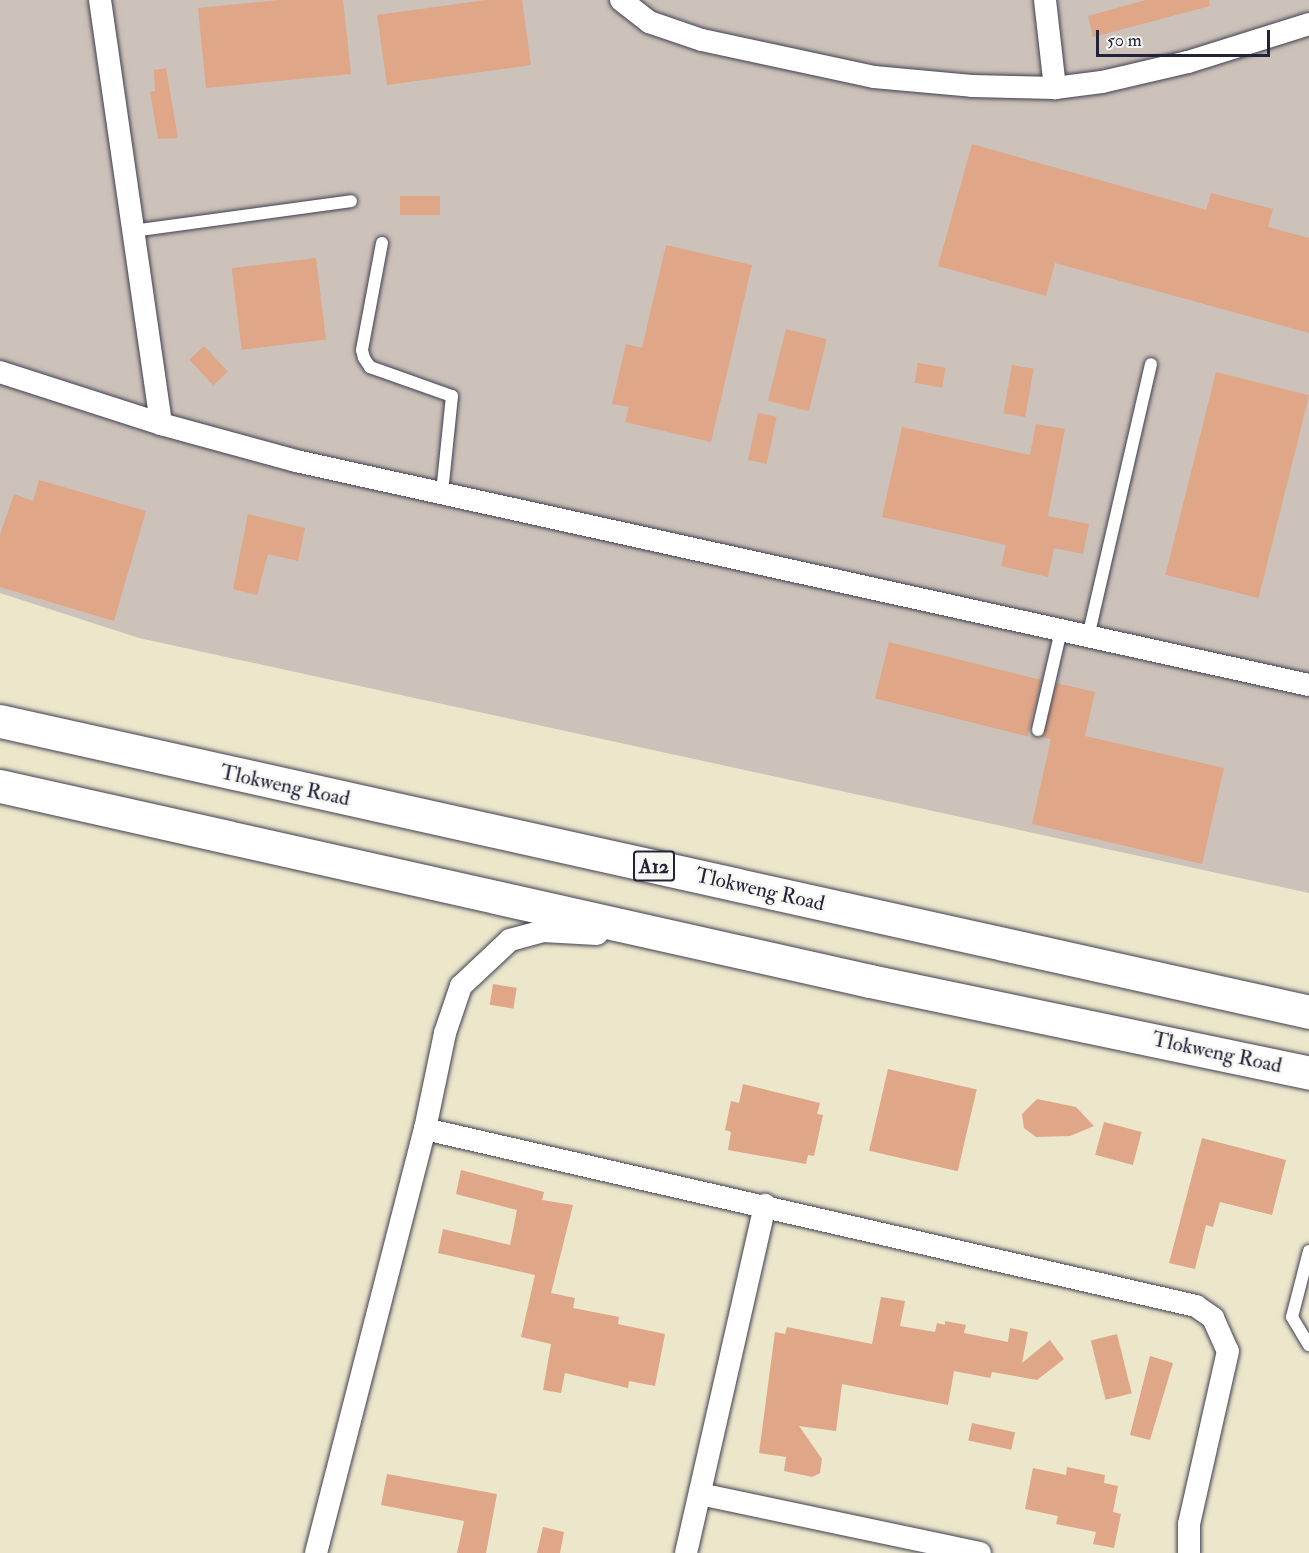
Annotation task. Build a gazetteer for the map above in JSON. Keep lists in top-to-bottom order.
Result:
{
  "streets": {
    "main road": ["Tlokweng Road", "A12"]
  },
  "scale_bar": "50 m"
}
